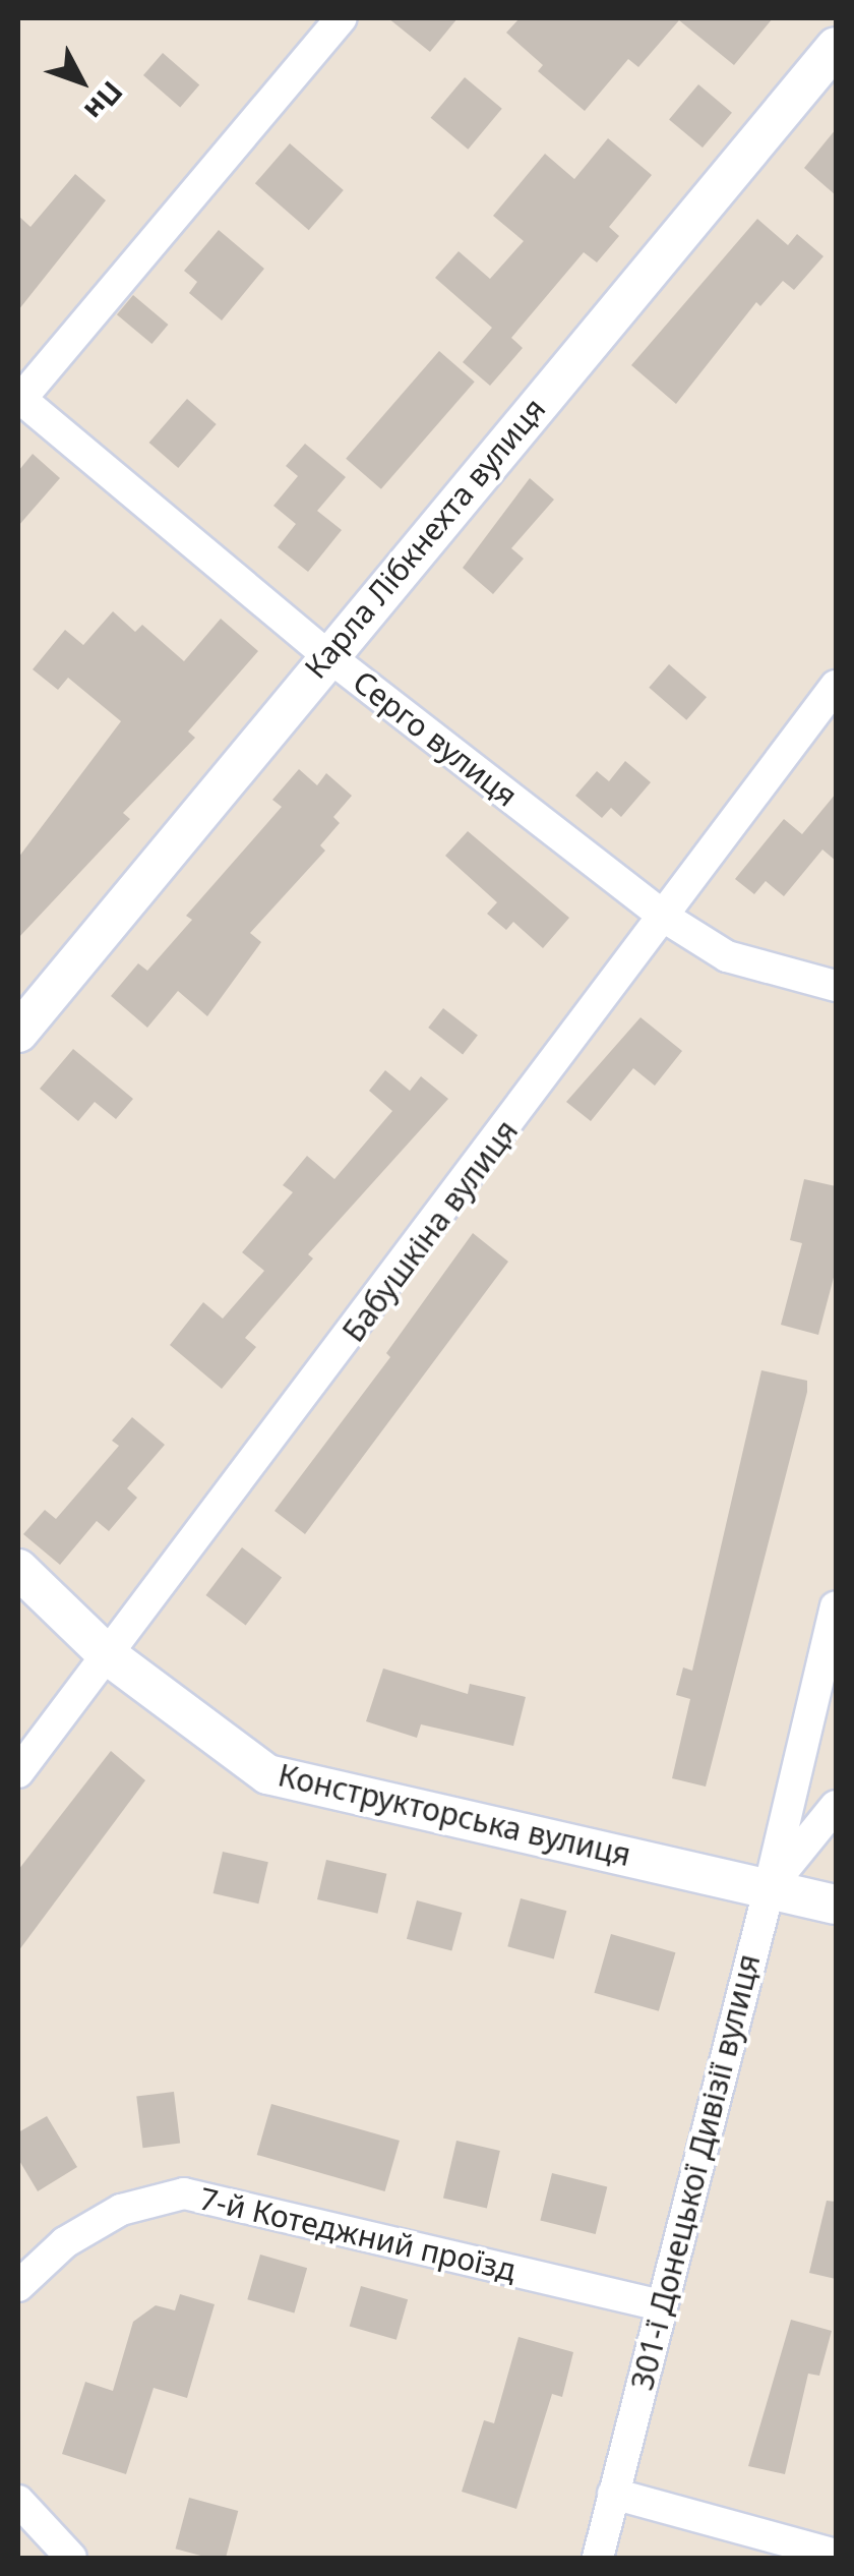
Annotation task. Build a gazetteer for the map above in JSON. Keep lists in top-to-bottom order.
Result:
{
  "streets": {
    "street": [
      "Карла Лібкнехта вулиця",
      "Серго вулиця",
      "Бабушкіна вулиця",
      "Конструкторська вулиця",
      "301-ї Донецької Дивізії вулиця",
      "7-й Котеджний проїзд"
    ]
  },
  "crossings": [
    ["Карла Лібкнехта вулиця", "Серго вулиця"],
    ["Серго вулиця", "Бабушкіна вулиця"],
    ["Бабушкіна вулиця", "Конструкторська вулиця"],
    ["Конструкторська вулиця", "301-ї Донецької Дивізії вулиця"],
    ["301-ї Донецької Дивізії вулиця", "7-й Котеджний проїзд"]
  ],
  "north": "bottom right"
}
